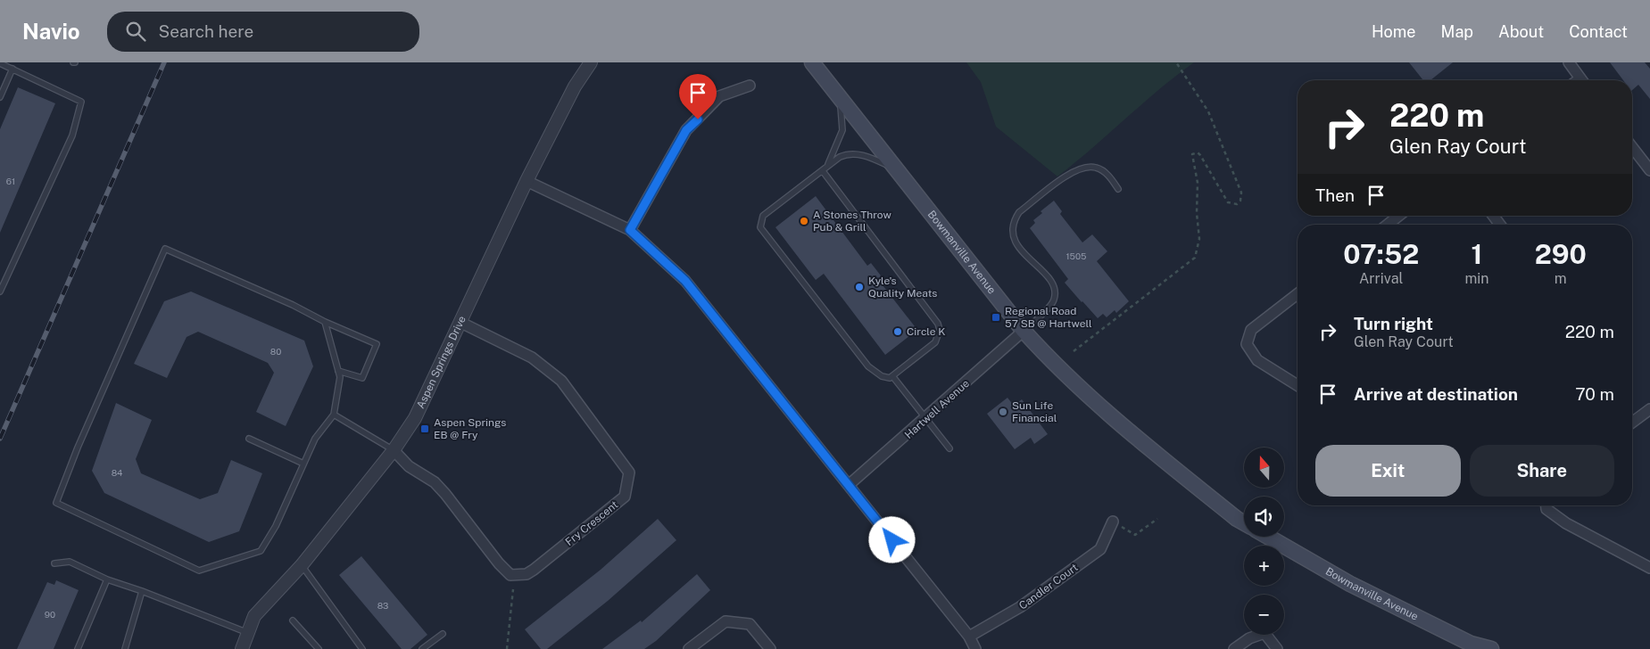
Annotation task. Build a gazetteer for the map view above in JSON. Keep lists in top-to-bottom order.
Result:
{
  "streets": {
    "main road": ["Bowmanville Avenue"],
    "street": [
      "Aspen Springs Drive",
      "Hartwell Avenue",
      "Fry Crescent",
      "Candler Court"
    ]
  },
  "crossings": [
    ["Bowmanville Avenue", "Hartwell Avenue"],
    ["Aspen Springs Drive", "Fry Crescent"]
  ],
  "places": {
    "other": [
      "A Stones Throw Pub & Grill",
      "Kyle's Quality Meats",
      "Circle K",
      "Sun Life Financial"
    ],
    "transit": ["Regional Road 57 SB @ Hartwell", "Aspen Springs EB @ Fry"]
  },
  "house_numbers": [
    "61",
    "1505",
    "80",
    "84",
    "83",
    "90"
  ],
  "north": "top",
  "page": {
    "header": "Navio",
    "search": "Search here",
    "nav": [
      "Home",
      "Map",
      "About",
      "Contact"
    ],
    "turn": ["220 m", "Glen Ray Court"],
    "then": "Then",
    "eta": [
      "07:52",
      "Arrival",
      "1",
      "min",
      "290",
      "m"
    ],
    "list": [
      {
        "name": "Turn right",
        "note": "Glen Ray Court",
        "value": "220 m"
      },
      {
        "name": "Arrive at destination",
        "value": "70 m"
      }
    ],
    "buttons": ["Exit", "Share"],
    "map_buttons": ["+", "−"]
  }
}
